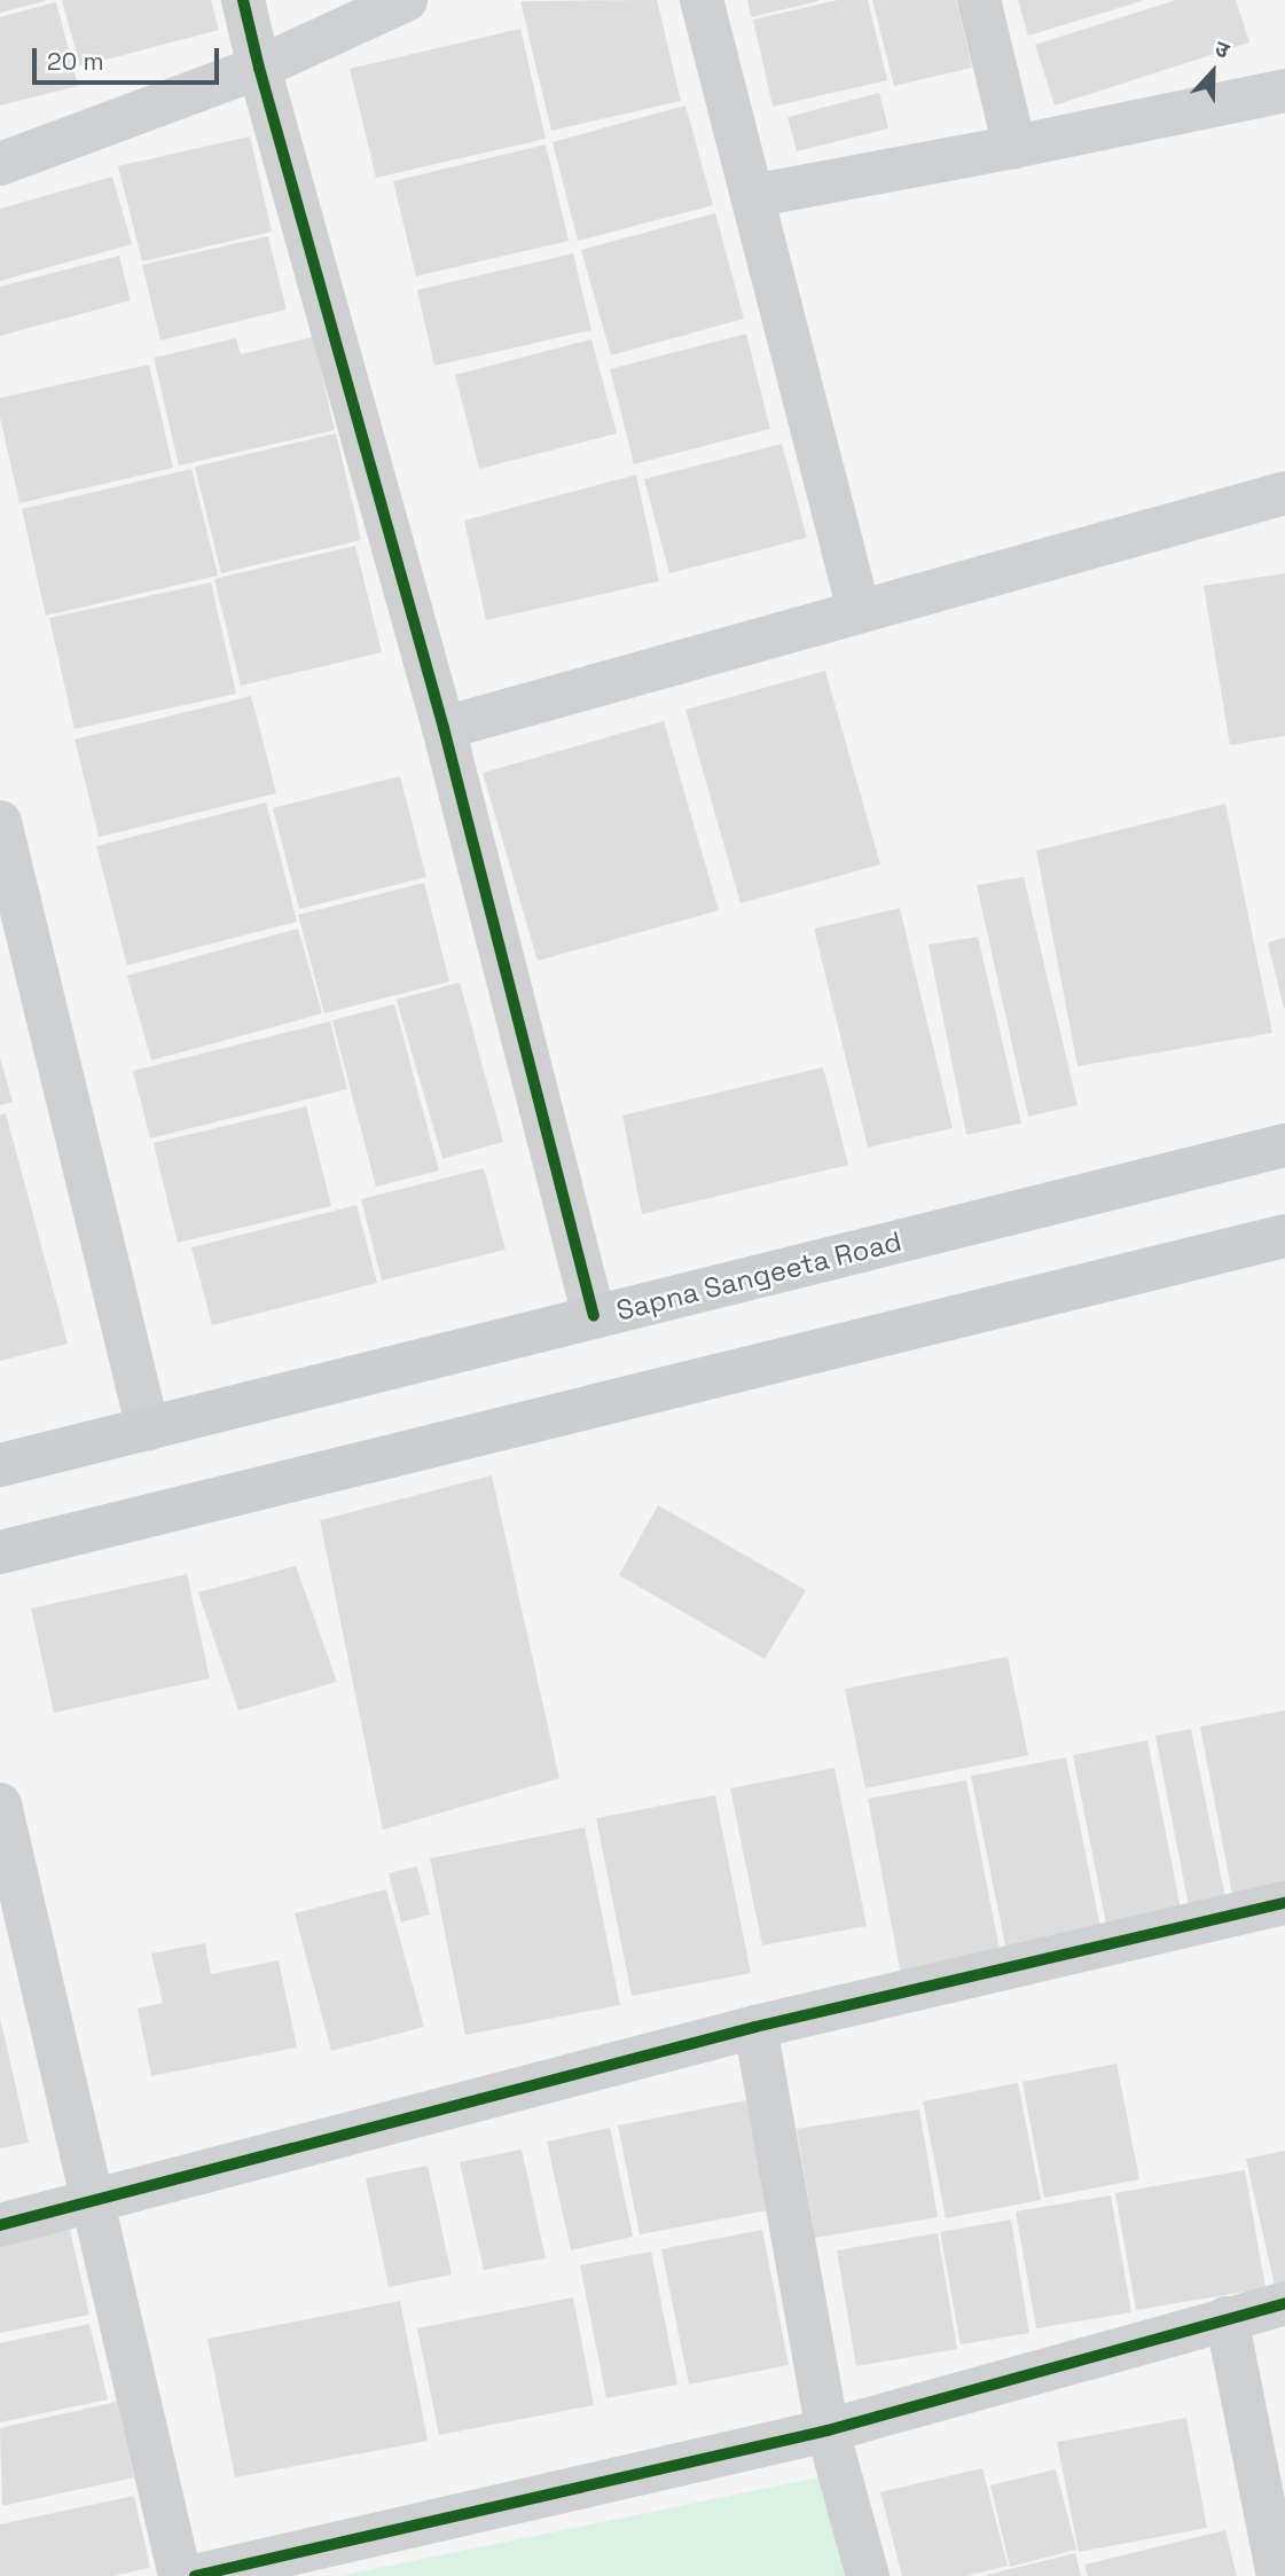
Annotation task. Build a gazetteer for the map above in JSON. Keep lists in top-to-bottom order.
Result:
{
  "streets": {
    "main road": ["Sapna Sangeeta Road"]
  },
  "scale_bar": "20 m",
  "north": "top"
}
